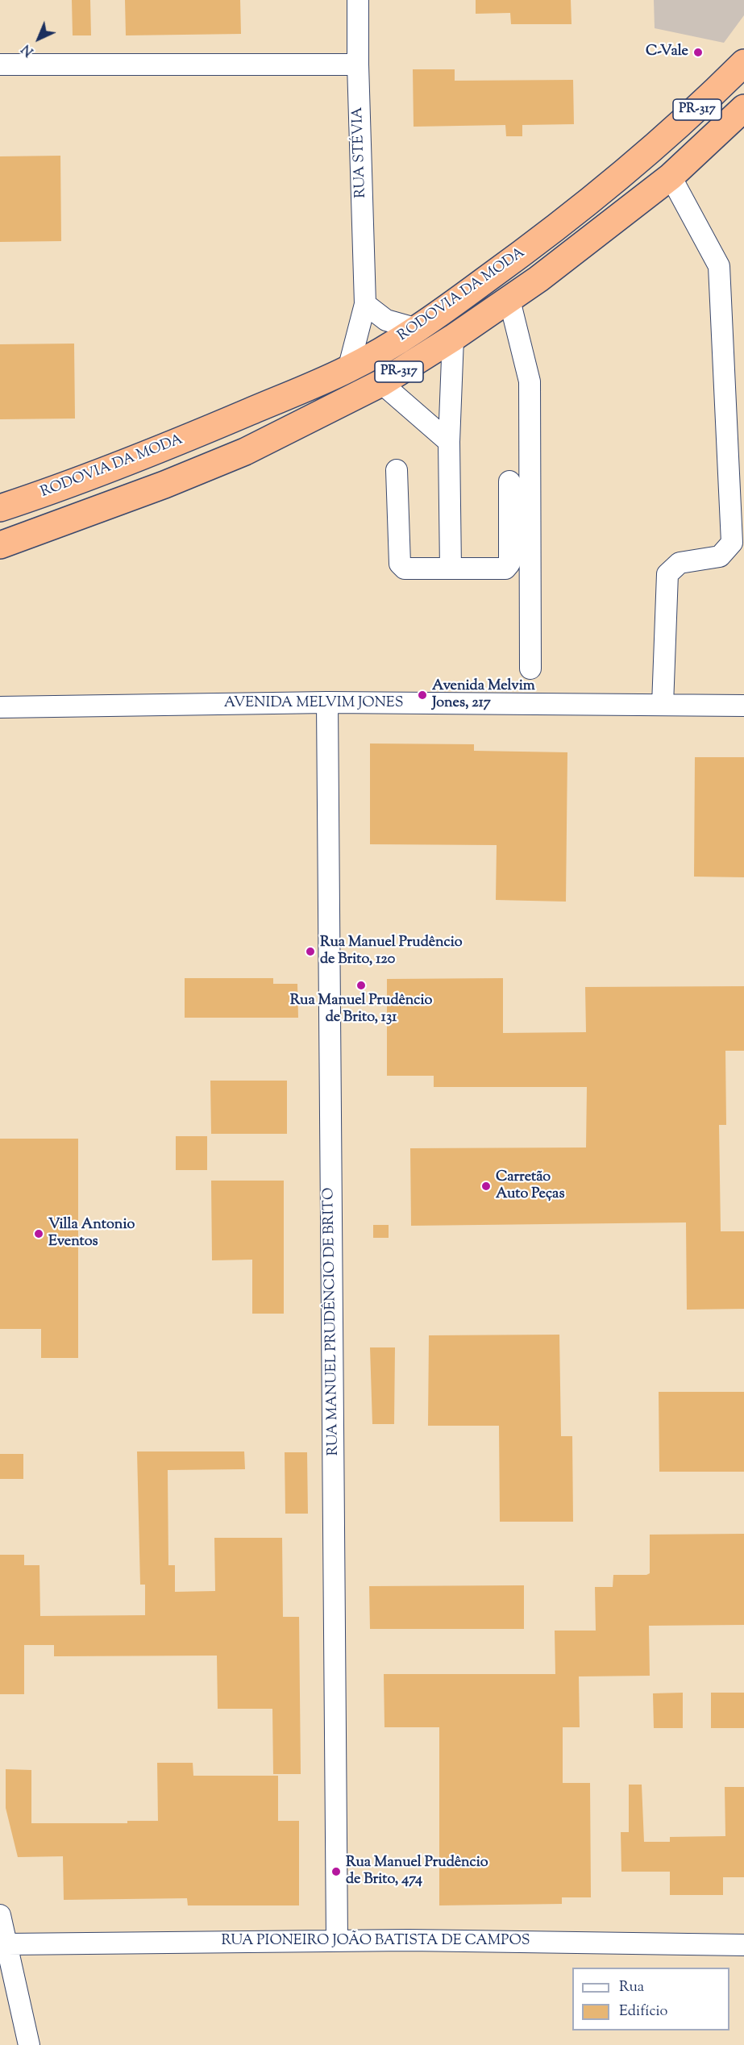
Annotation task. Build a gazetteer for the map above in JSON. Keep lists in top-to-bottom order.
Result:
{
  "streets": {
    "highway": ["PR-317", "RODOVIA DA MODA"],
    "street": [
      "RUA STÉVIA",
      "AVENIDA MELVIM JONES",
      "RUA MANUEL PRUDÊNCIO DE BRITO",
      "RUA PIONEIRO JOÃO BATISTA DE CAMPOS"
    ]
  },
  "crossings": [
    ["RUA STÉVIA", "RODOVIA DA MODA"],
    ["AVENIDA MELVIM JONES", "RUA MANUEL PRUDÊNCIO DE BRITO"],
    ["RUA MANUEL PRUDÊNCIO DE BRITO", "RUA PIONEIRO JOÃO BATISTA DE CAMPOS"]
  ],
  "places": [
    "C-Vale",
    "Avenida Melvim Jones, 217",
    "Rua Manuel Prudêncio de Brito, 120",
    "Rua Manuel Prudêncio de Brito, 131",
    "Carretão Auto Peças",
    "Villa Antonio Eventos",
    "Rua Manuel Prudêncio de Brito, 474"
  ],
  "legend": ["Rua", "Edifício"],
  "north": "bottom left"
}
